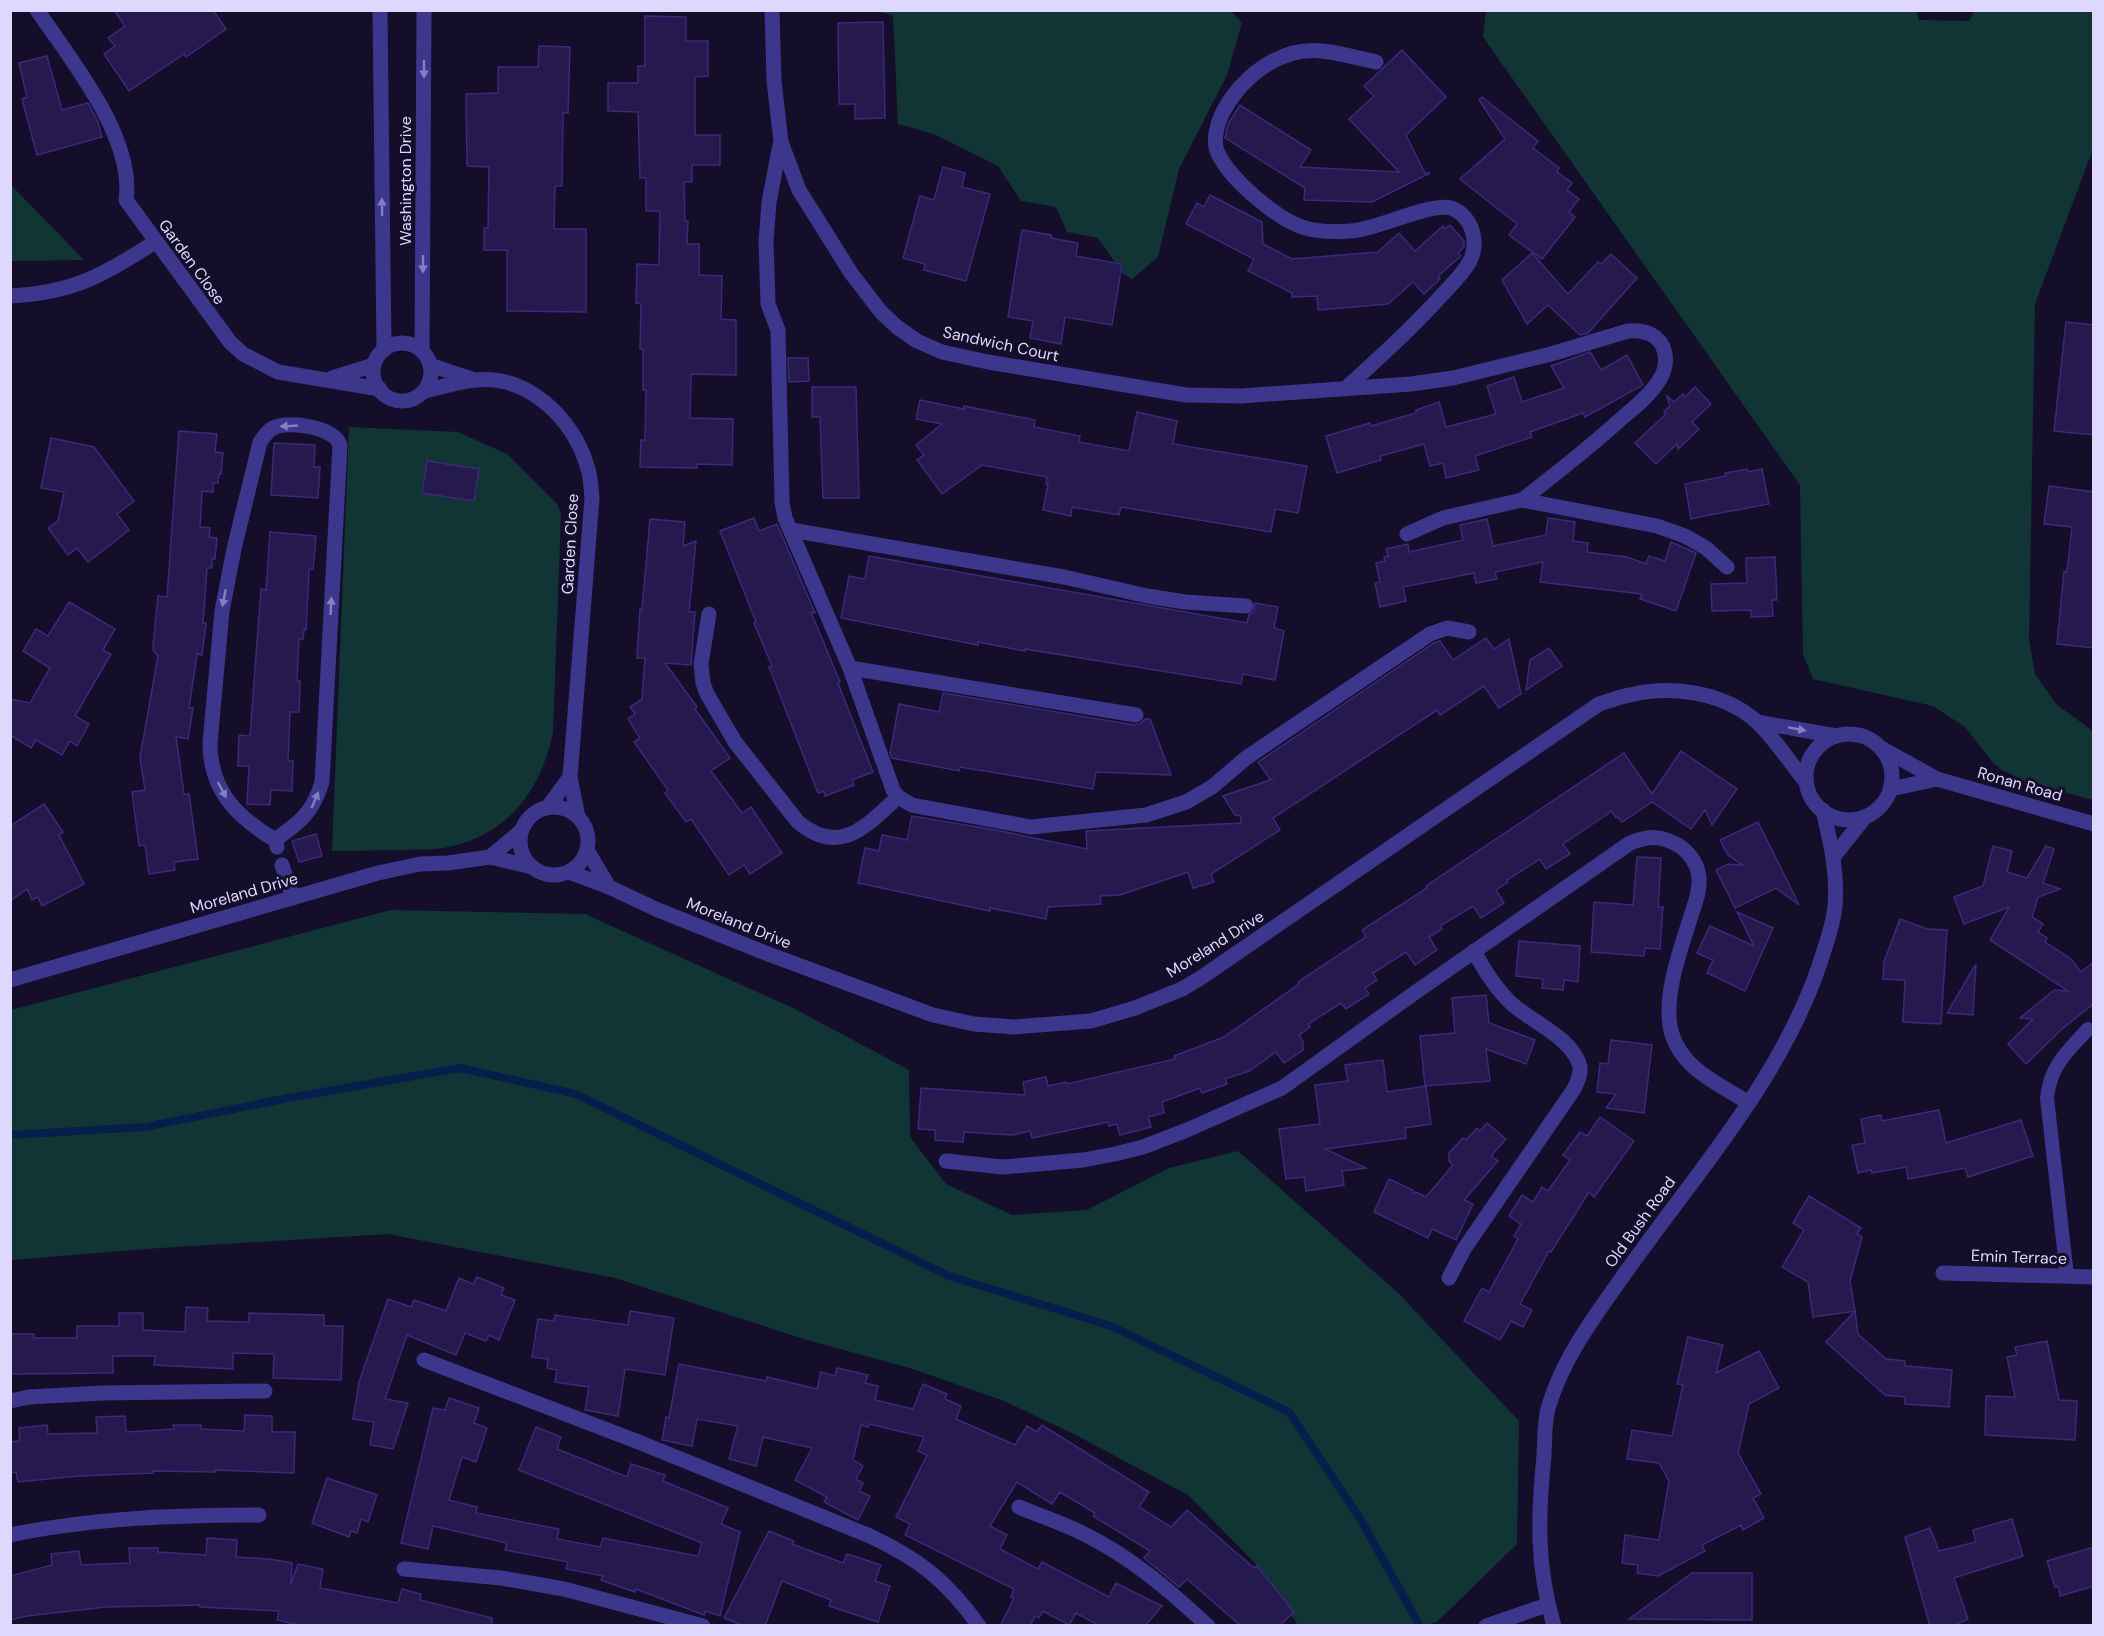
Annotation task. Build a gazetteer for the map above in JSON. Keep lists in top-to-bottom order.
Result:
{
  "streets": {
    "street": [
      "Washington Drive",
      "Garden Close",
      "Sandwich Court",
      "Ronan Road",
      "Moreland Drive",
      "Old Bush Road",
      "Emin Terrace"
    ]
  },
  "crossings": [
    ["Washington Drive", "Garden Close"],
    ["Ronan Road", "Moreland Drive"],
    ["Ronan Road", "Old Bush Road"],
    ["Moreland Drive", "Old Bush Road"]
  ]
}
